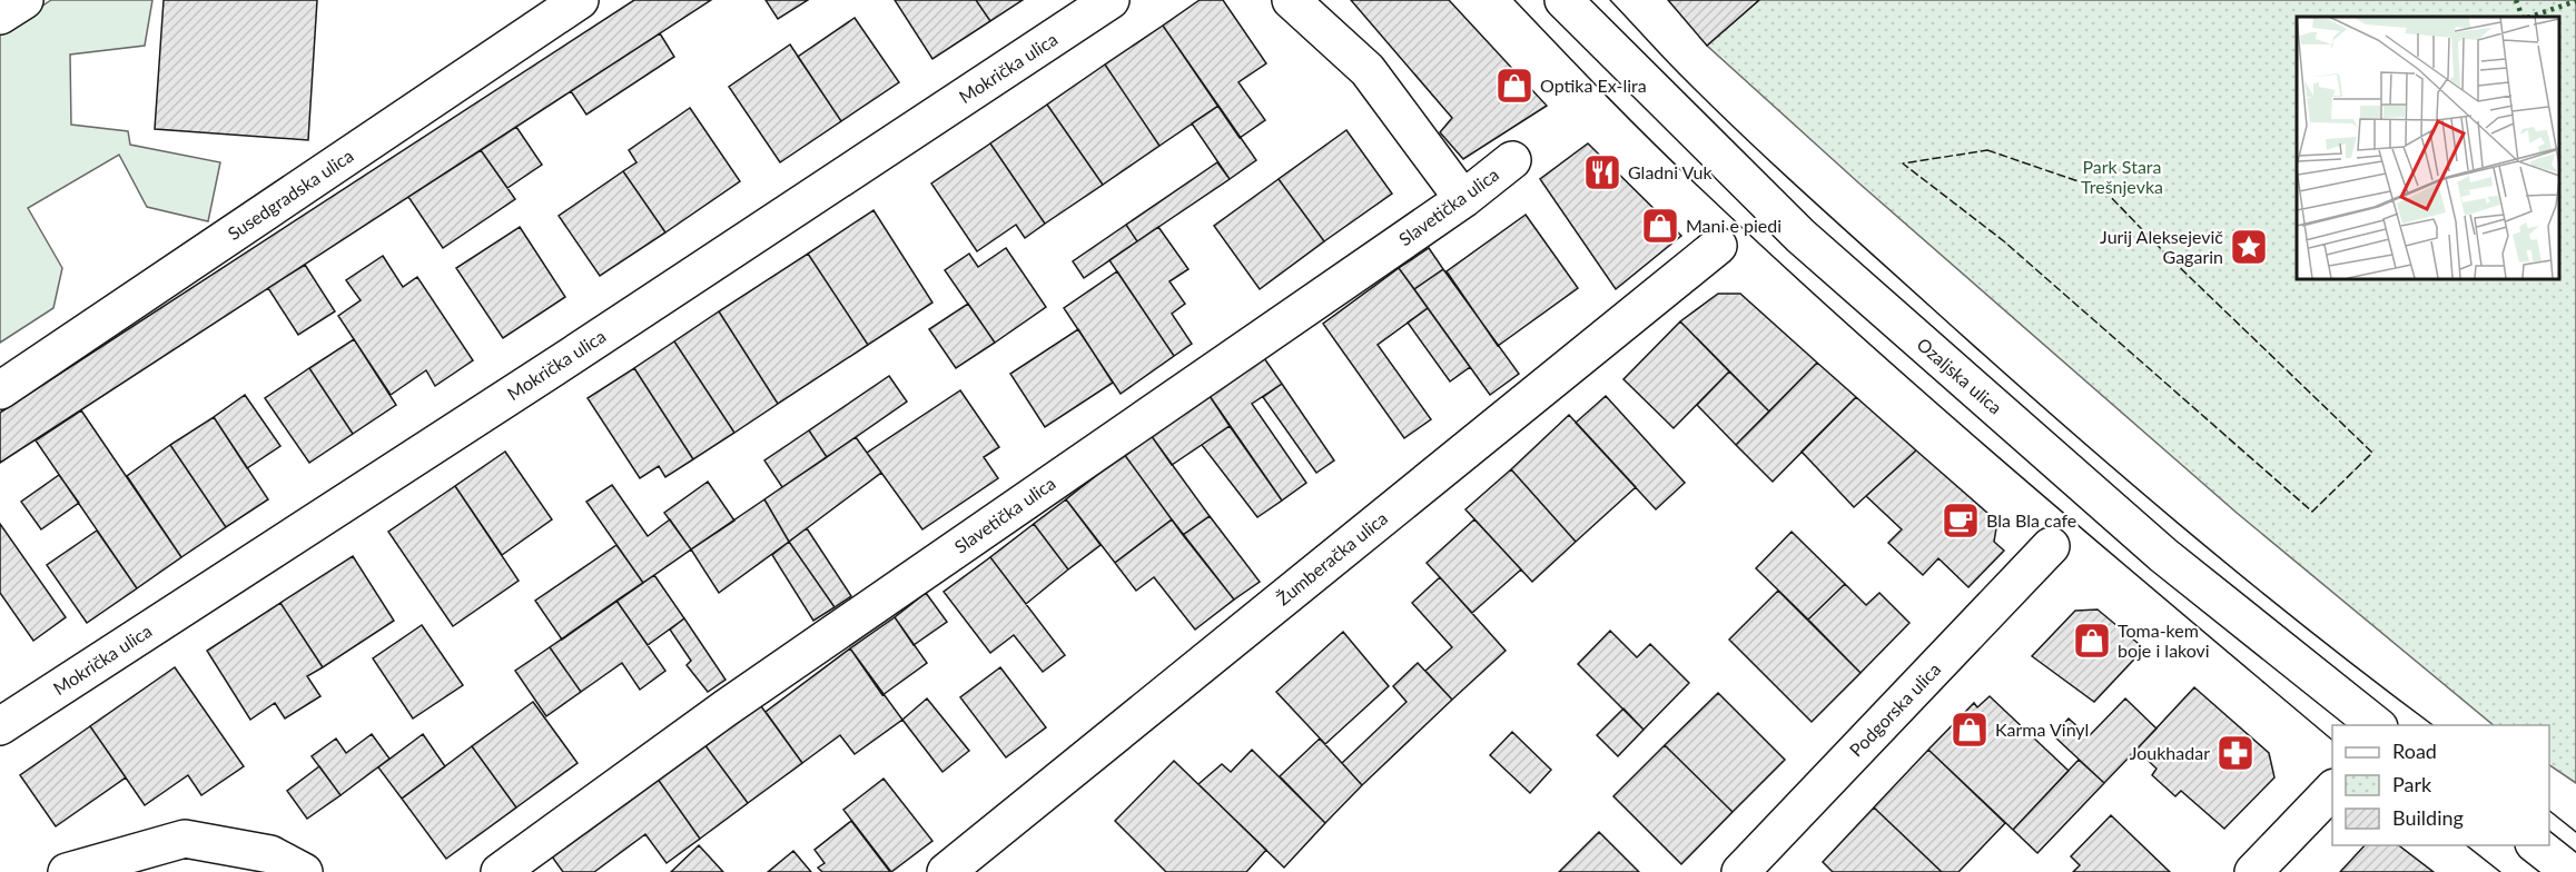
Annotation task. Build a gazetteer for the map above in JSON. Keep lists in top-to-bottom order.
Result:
{
  "streets": {
    "street": [
      "Mokrička ulica",
      "Susedgradska ulica",
      "Slavetička ulica",
      "Ozaljska ulica",
      "Žumberačka ulica",
      "Podgorska ulica"
    ]
  },
  "parks": ["Park Stara Trešnjevka"],
  "places": {
    "shop": [
      "Optika Ex-lira",
      "Mani e piedi",
      "Toma-kem boje i lakovi",
      "Karma Vinyl"
    ],
    "restaurant": ["Gladni Vuk"],
    "place": ["Jurij Aleksejevič Gagarin"],
    "cafe": ["Bla Bla cafe"],
    "pharmacy": ["Joukhadar"]
  },
  "legend": ["Road", "Park", "Building"]
}
